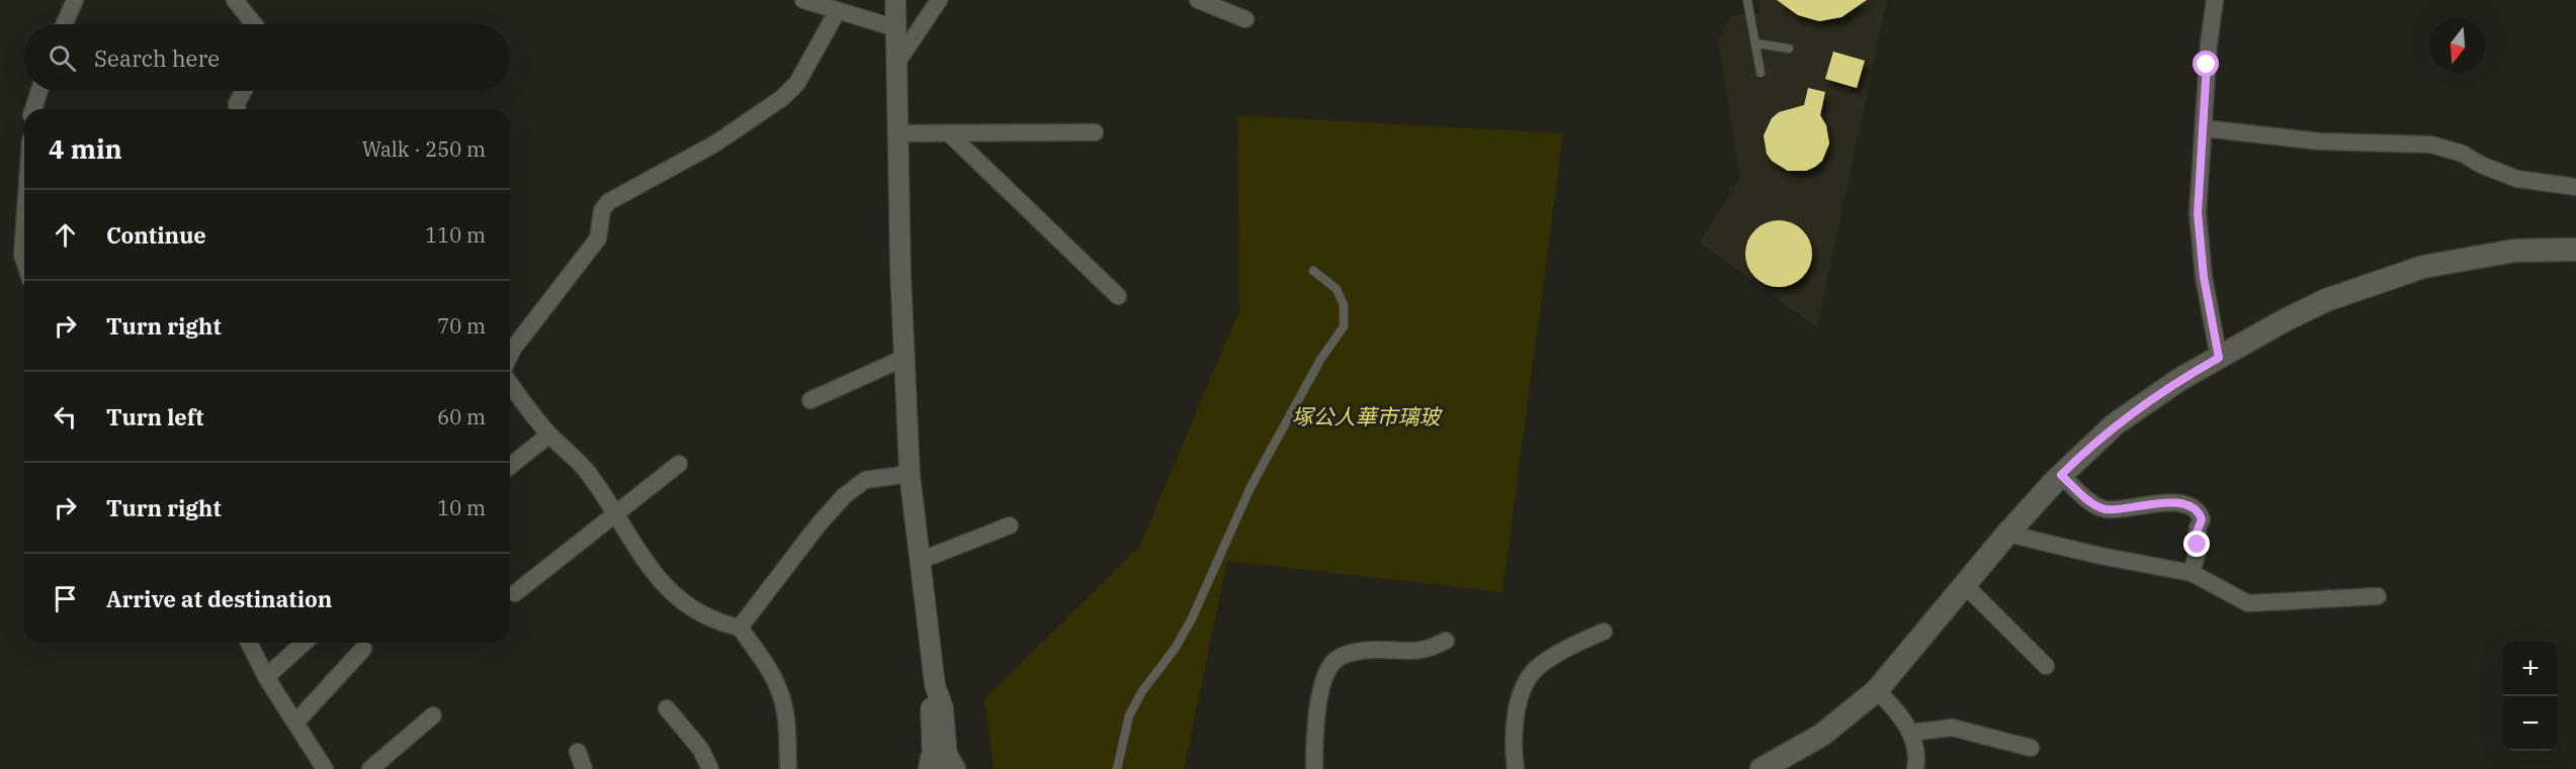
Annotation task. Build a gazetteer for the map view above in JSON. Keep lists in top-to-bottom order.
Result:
{
  "parks": ["塚公人華市璃玻"],
  "north": "bottom",
  "page": {
    "search": "Search here",
    "heading": ["4 min", "Walk · 250 m"],
    "list": [
      ["Continue", "110 m"],
      ["Turn right", "70 m"],
      ["Turn left", "60 m"],
      ["Turn right", "10 m"],
      "Arrive at destination"
    ],
    "map_buttons": ["+", "−"]
  }
}
